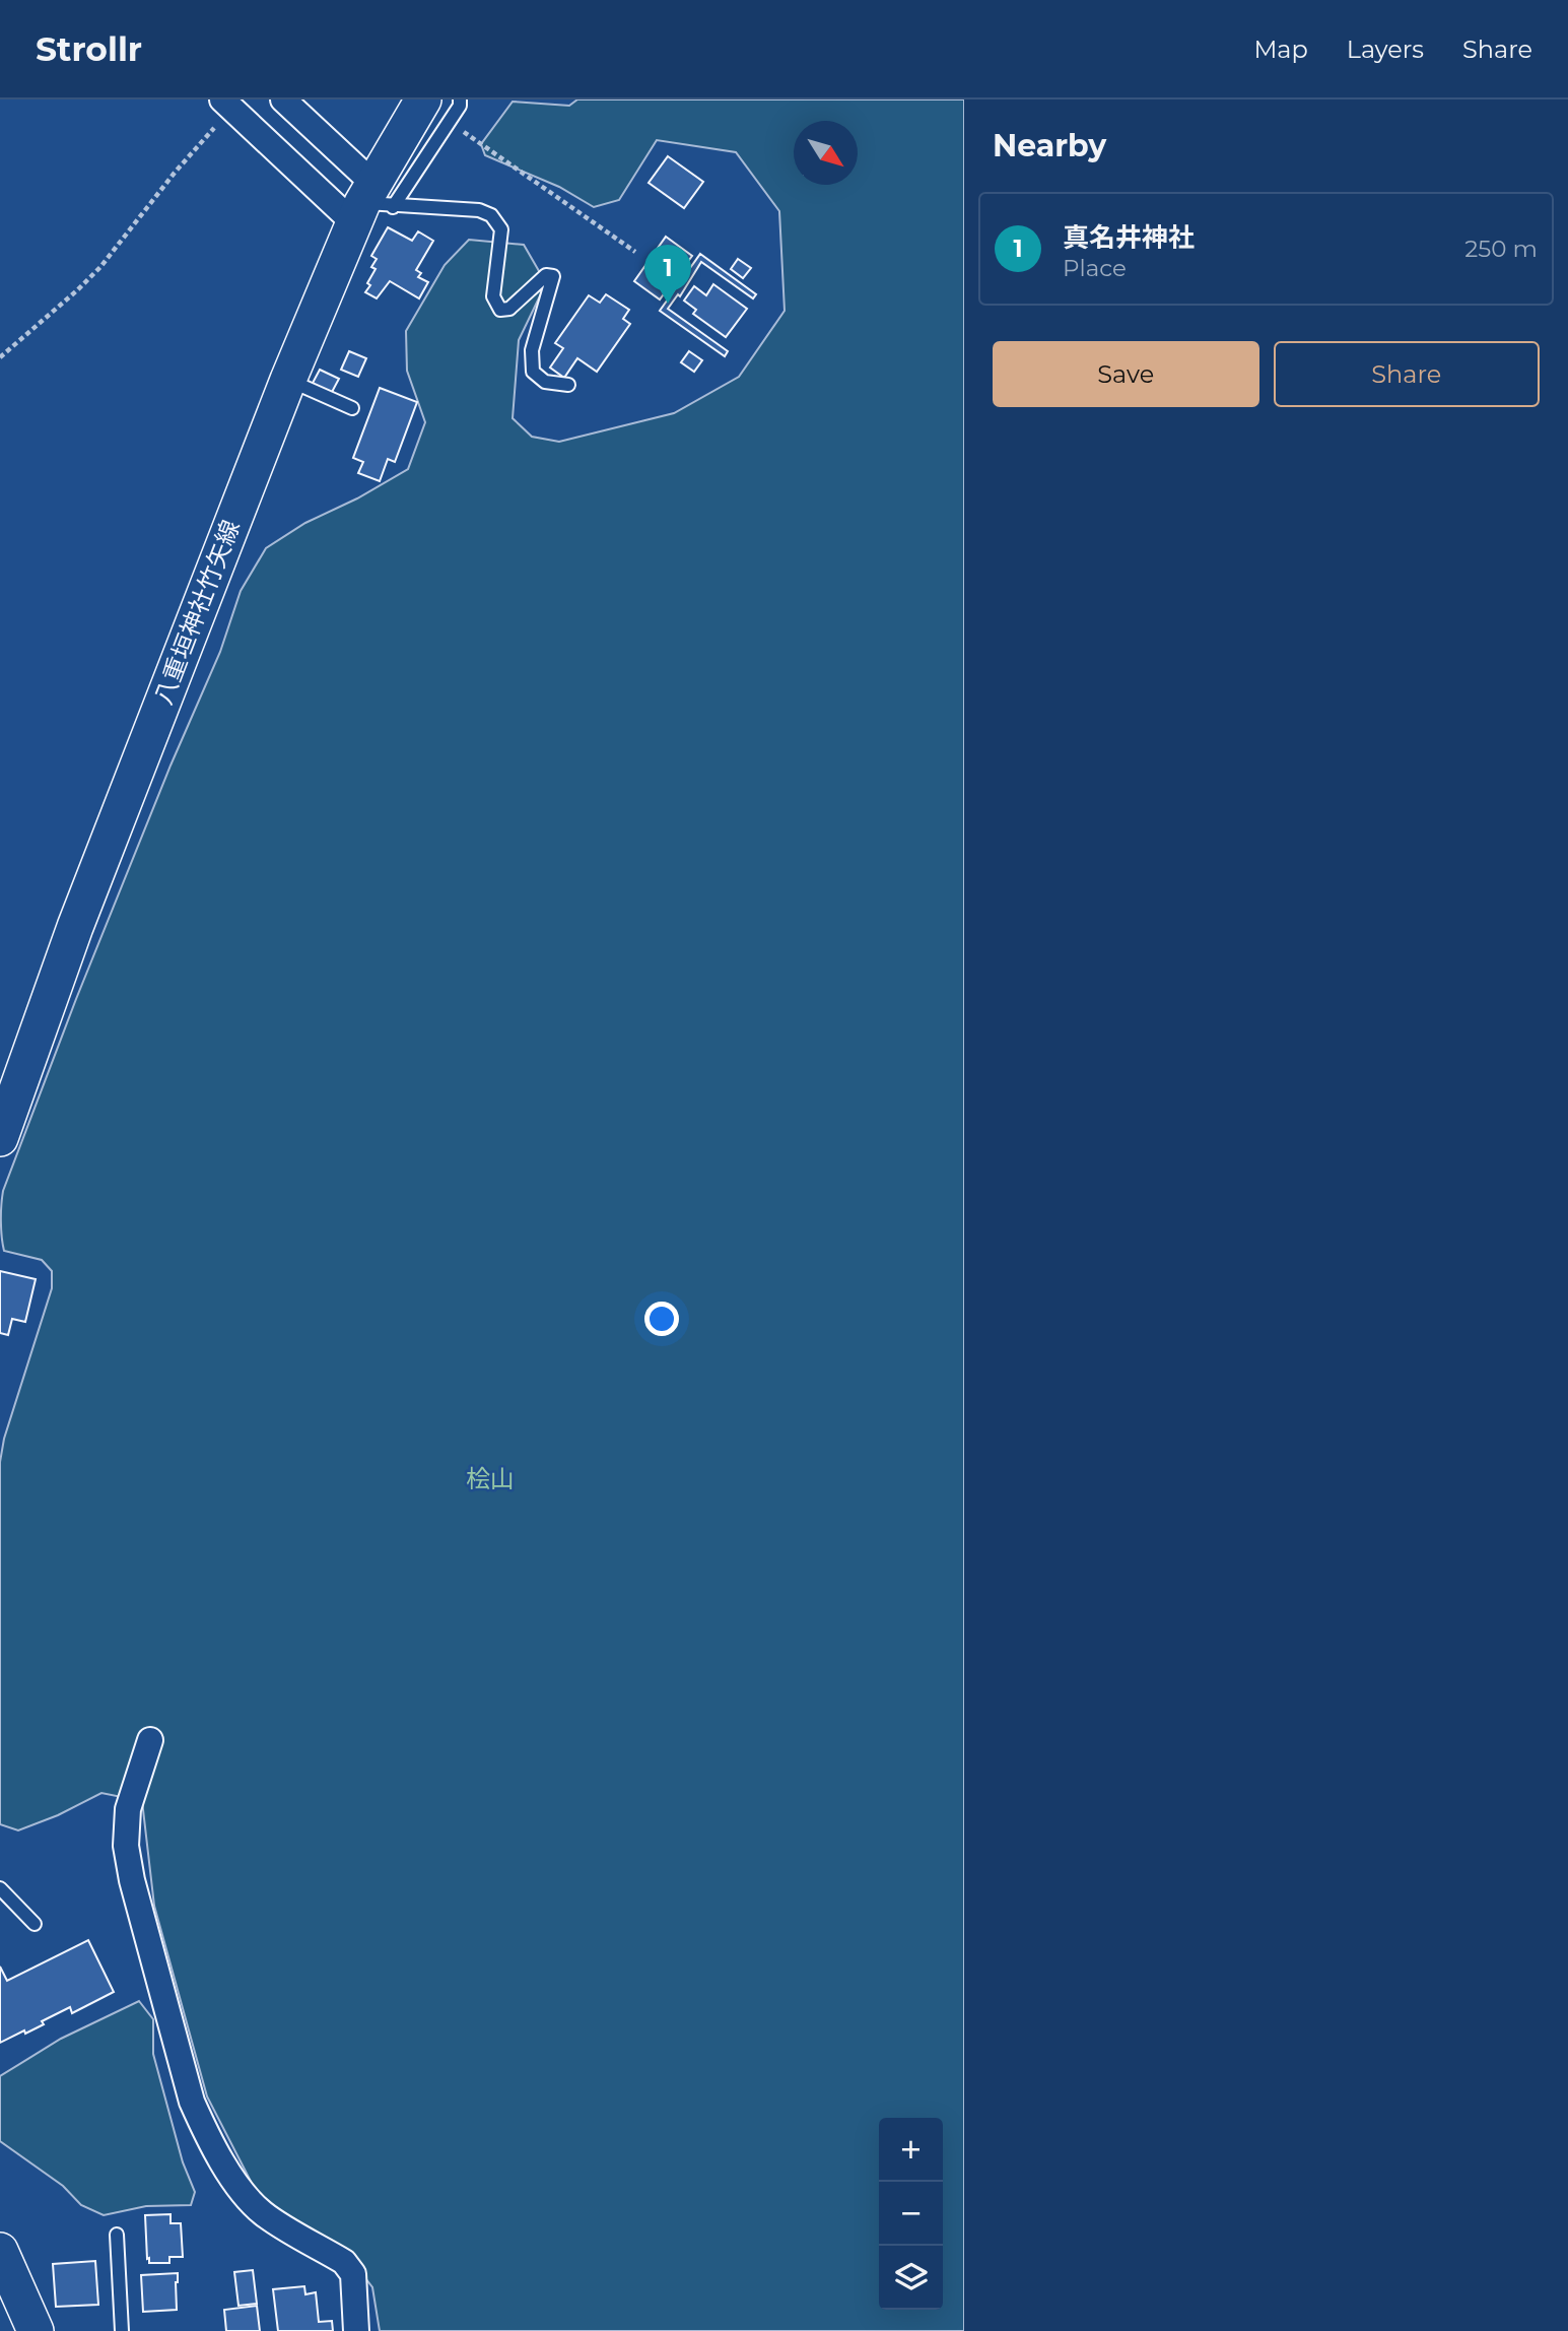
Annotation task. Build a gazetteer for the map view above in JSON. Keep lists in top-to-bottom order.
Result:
{
  "streets": {
    "main road": ["八重垣神社竹矢線"]
  },
  "parks": ["桧山"],
  "north": "bottom right",
  "page": {
    "header": "Strollr",
    "nav": ["Map", "Layers", "Share"],
    "heading": "Nearby",
    "list": [
      {
        "mark": "1",
        "name": "真名井神社",
        "note": "Place",
        "value": "250 m"
      }
    ],
    "pins": "1",
    "buttons": ["Save", "Share"],
    "map_buttons": ["+", "−"]
  }
}
